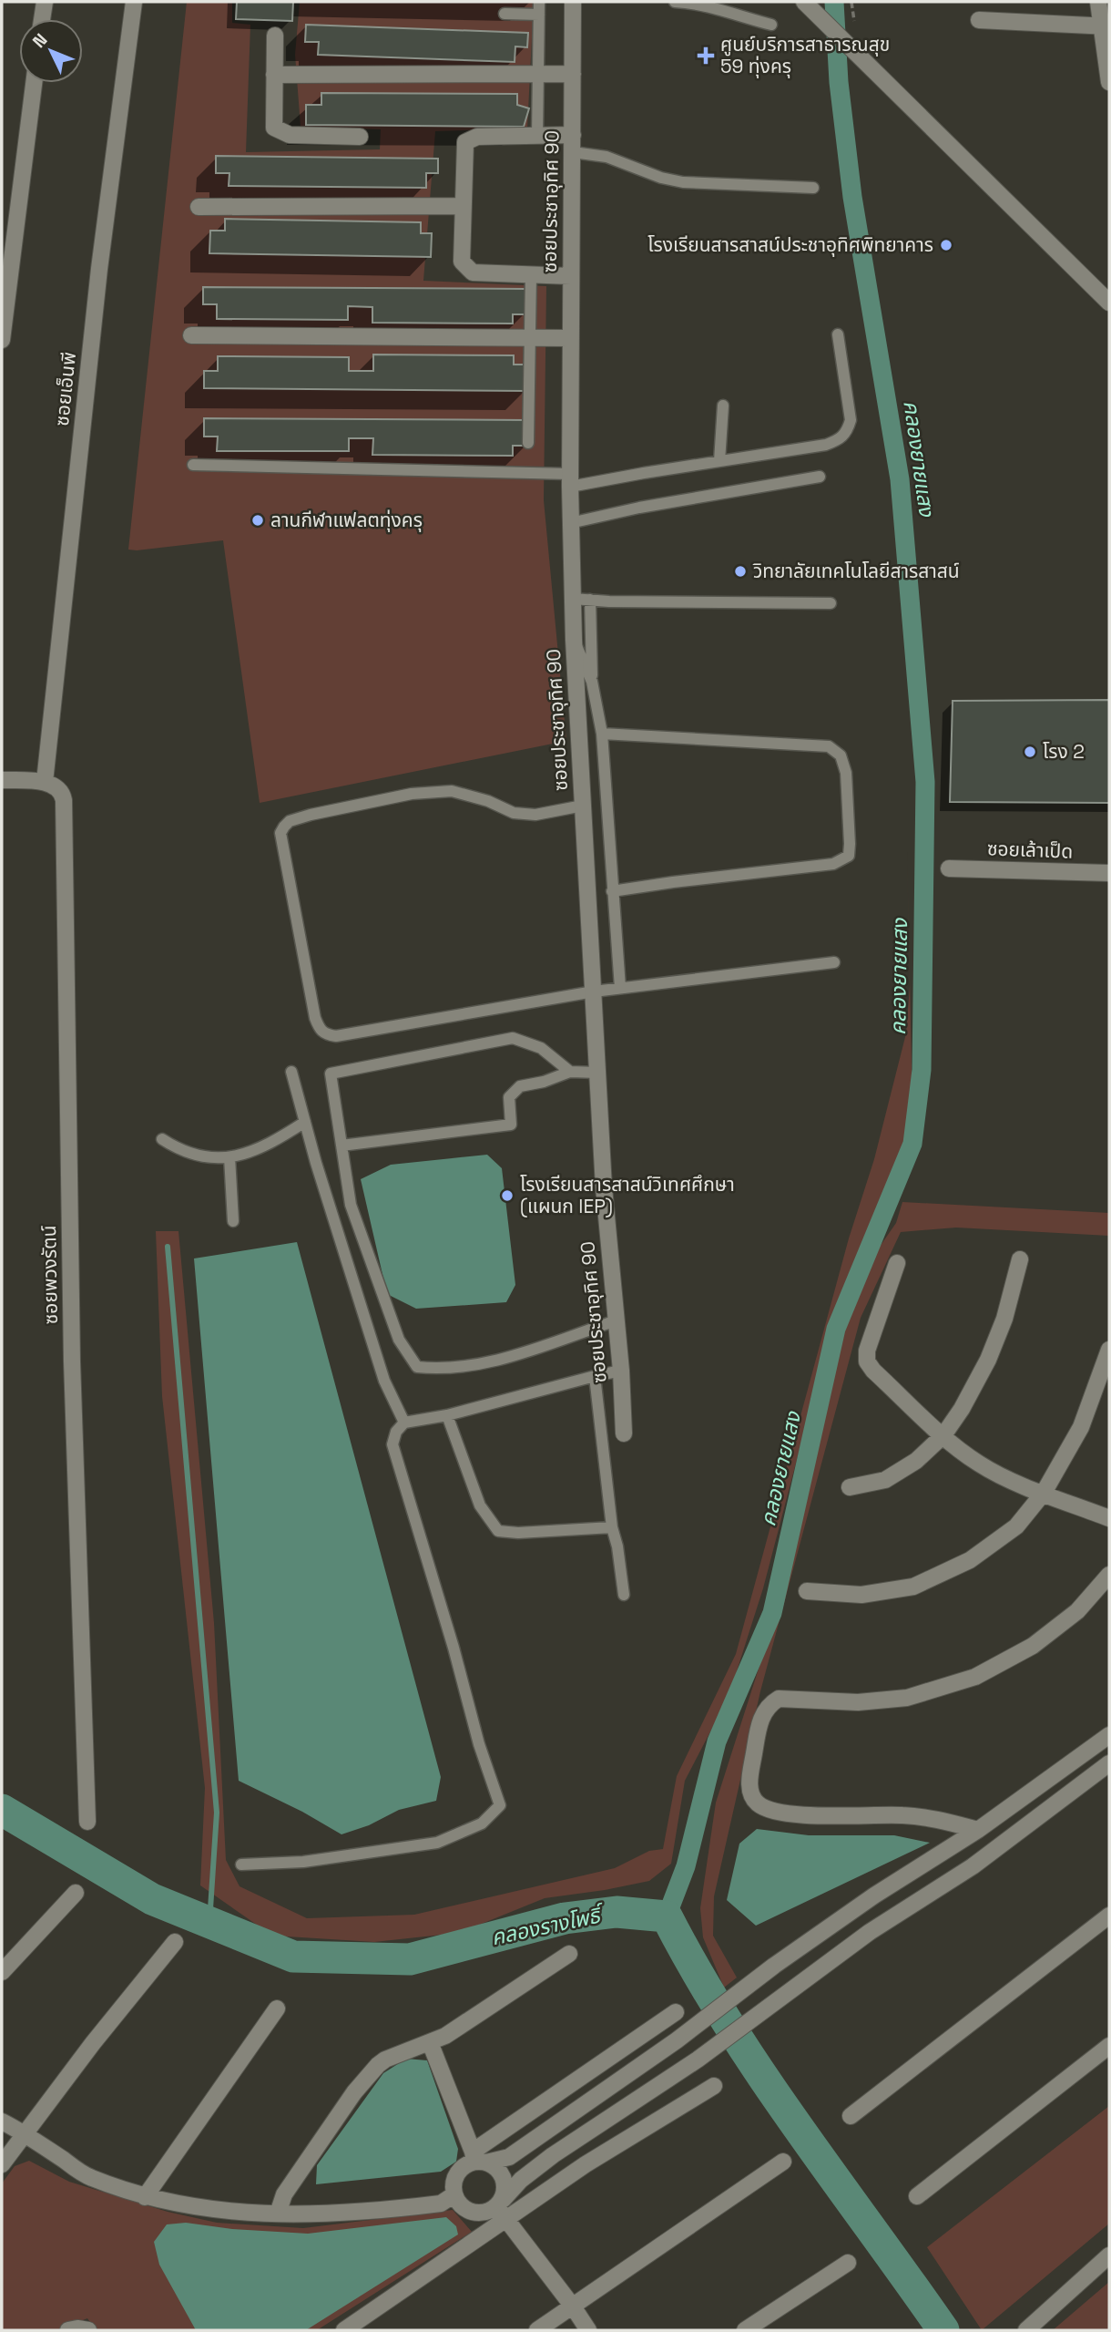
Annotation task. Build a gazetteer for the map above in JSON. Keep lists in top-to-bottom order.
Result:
{
  "streets": {
    "street": [
      "ซอยประชาอุทิศ 90",
      "ซอยเอ็นพี",
      "ซอยเล้าเป็ด",
      "ซอยพวงรัตน์"
    ]
  },
  "crossings": [
    ["ซอยเอ็นพี", "ซอยพวงรัตน์"]
  ],
  "water": ["คลองยายแสง", "คลองรางโพธิ์"],
  "places": {
    "health": ["ศูนย์บริการสาธารณสุข 59 ทุ่งครุ"],
    "other": [
      "โรงเรียนสารสาสน์ประชาอุทิศพิทยาคาร",
      "ลานกีฬาแฟลตทุ่งครุ",
      "วิทยาลัยเทคโนโลยีสารสาสน์",
      "โรง 2",
      "โรงเรียนสารสาสน์วิเทศศึกษา (แผนก IEP)"
    ]
  },
  "north": "top left"
}
